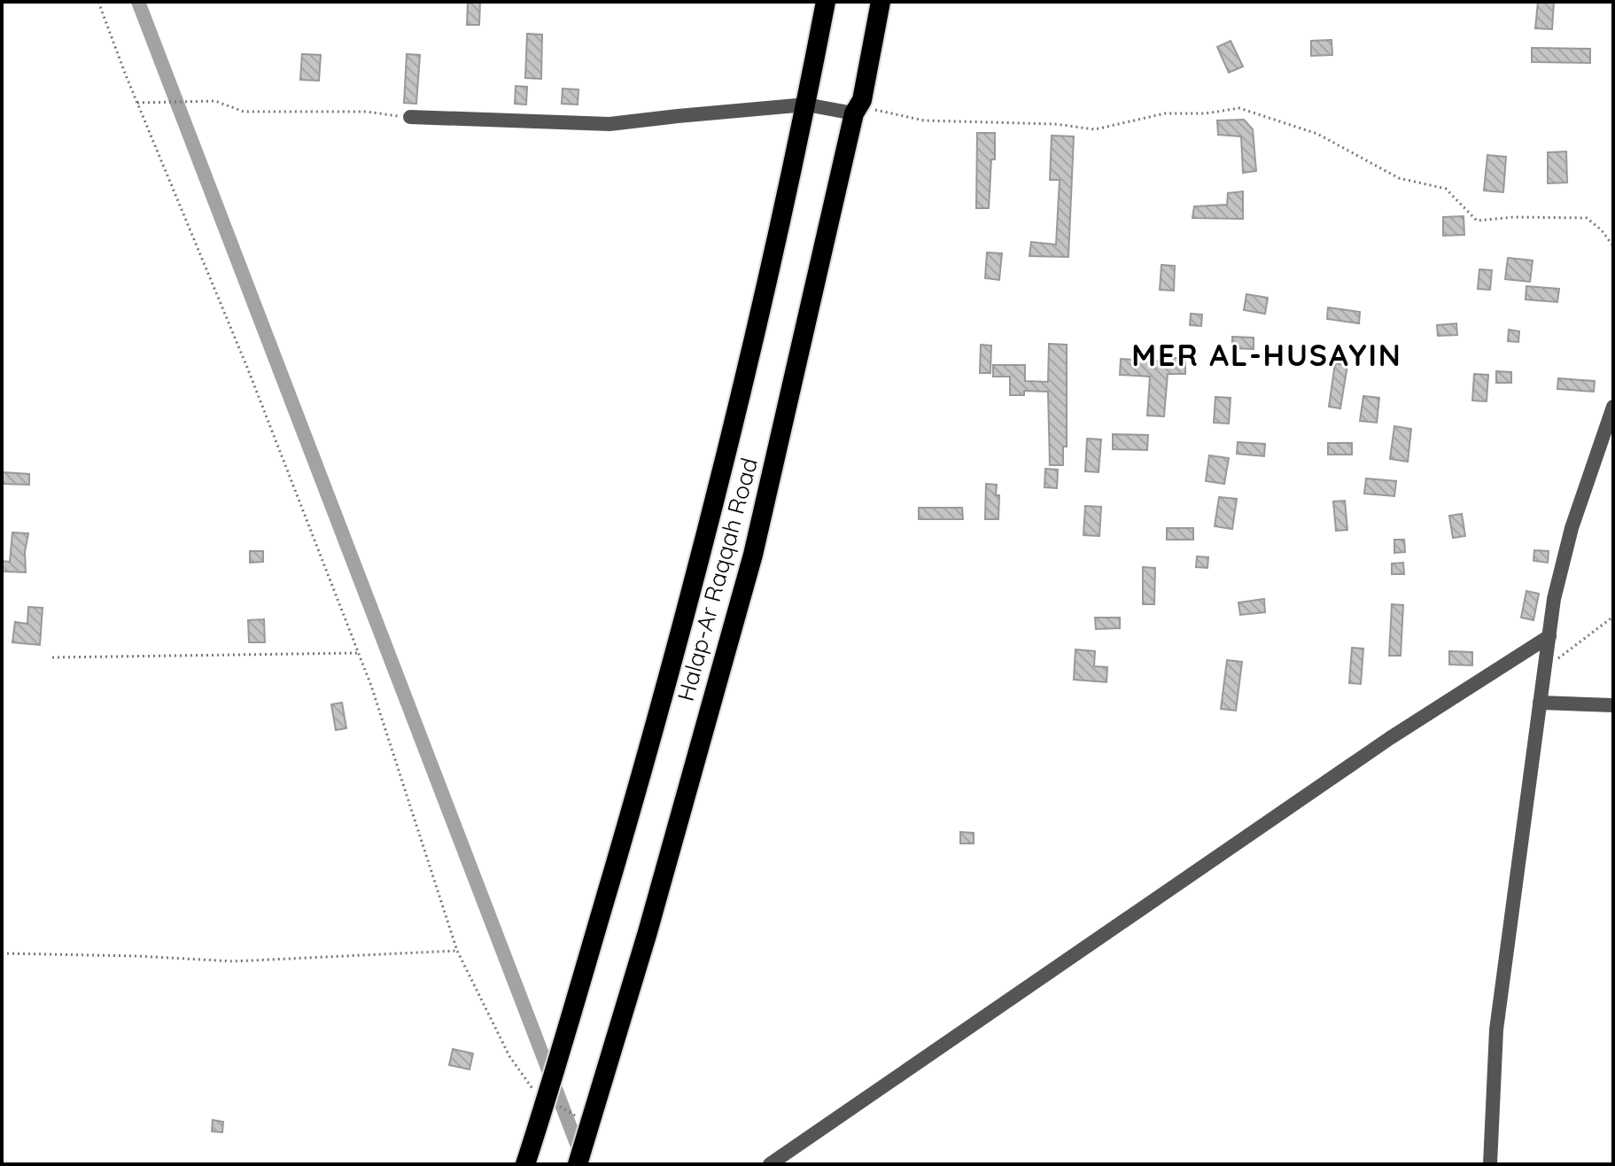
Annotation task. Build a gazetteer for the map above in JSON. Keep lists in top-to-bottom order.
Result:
{
  "streets": {
    "highway": ["Halap-Ar Raqqah Road"]
  },
  "districts": ["MER AL-HUSAYIN"]
}
